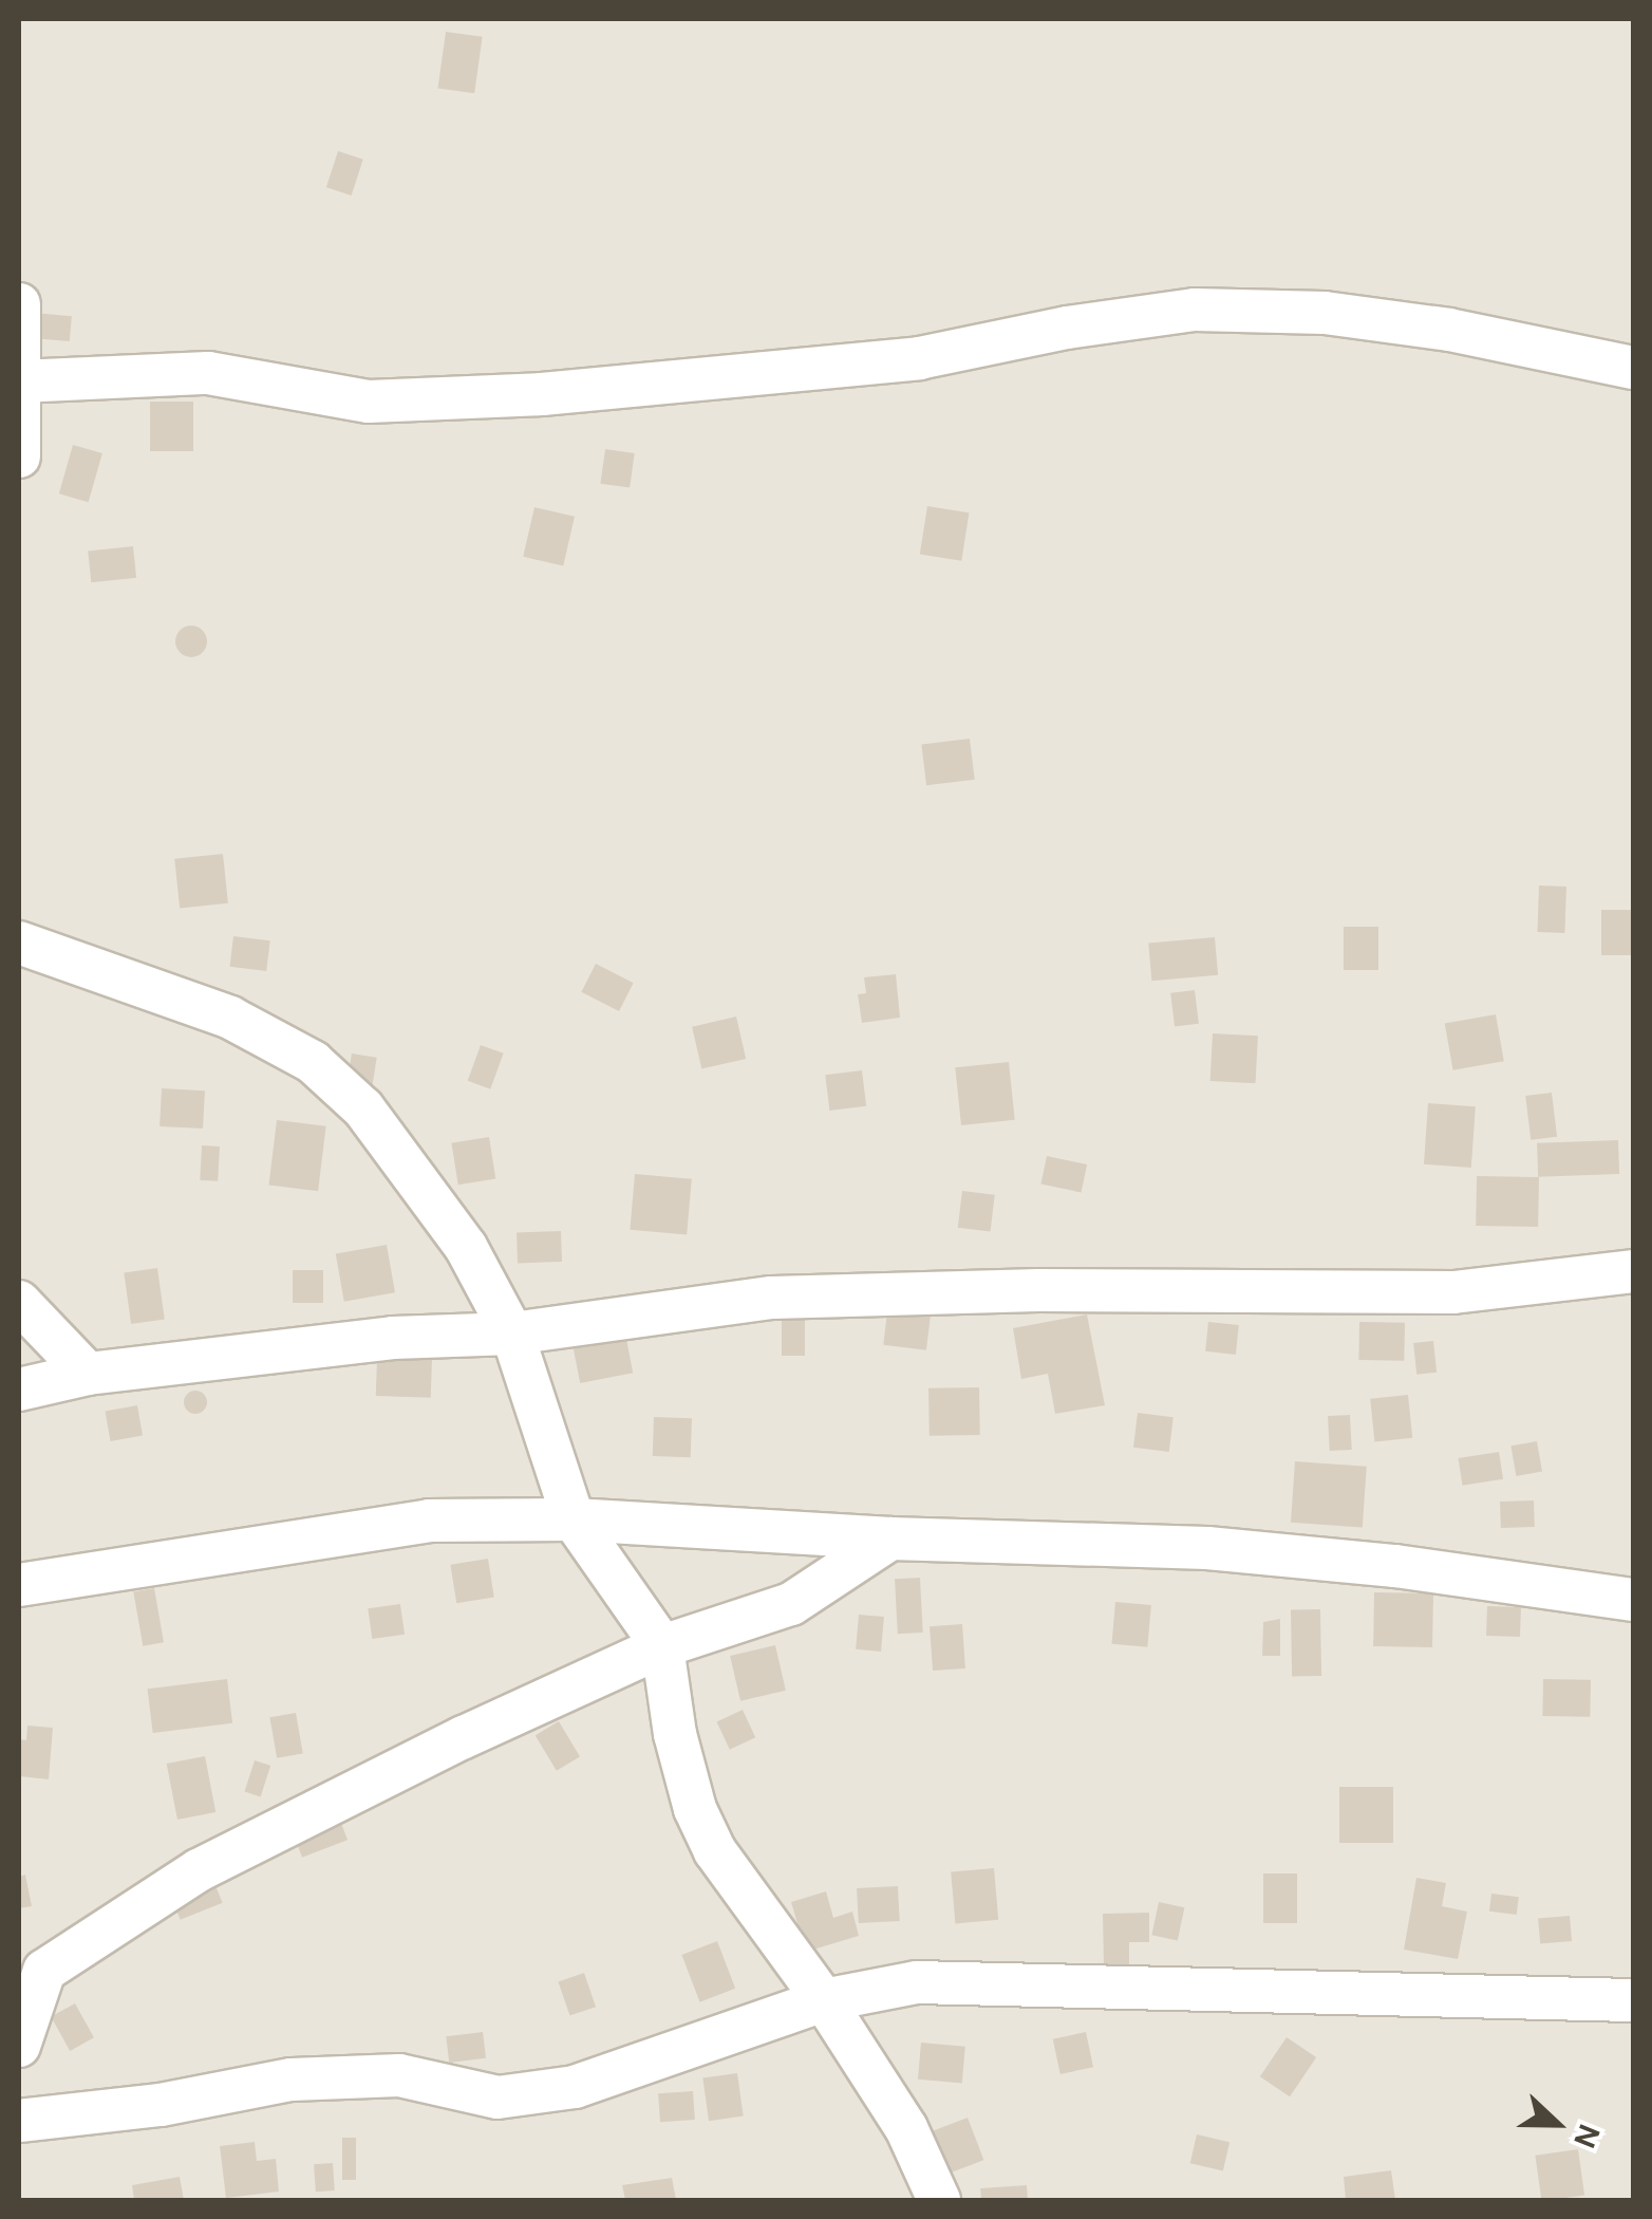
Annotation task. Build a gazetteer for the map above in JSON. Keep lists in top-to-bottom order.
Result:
{
  "north": "right"
}
